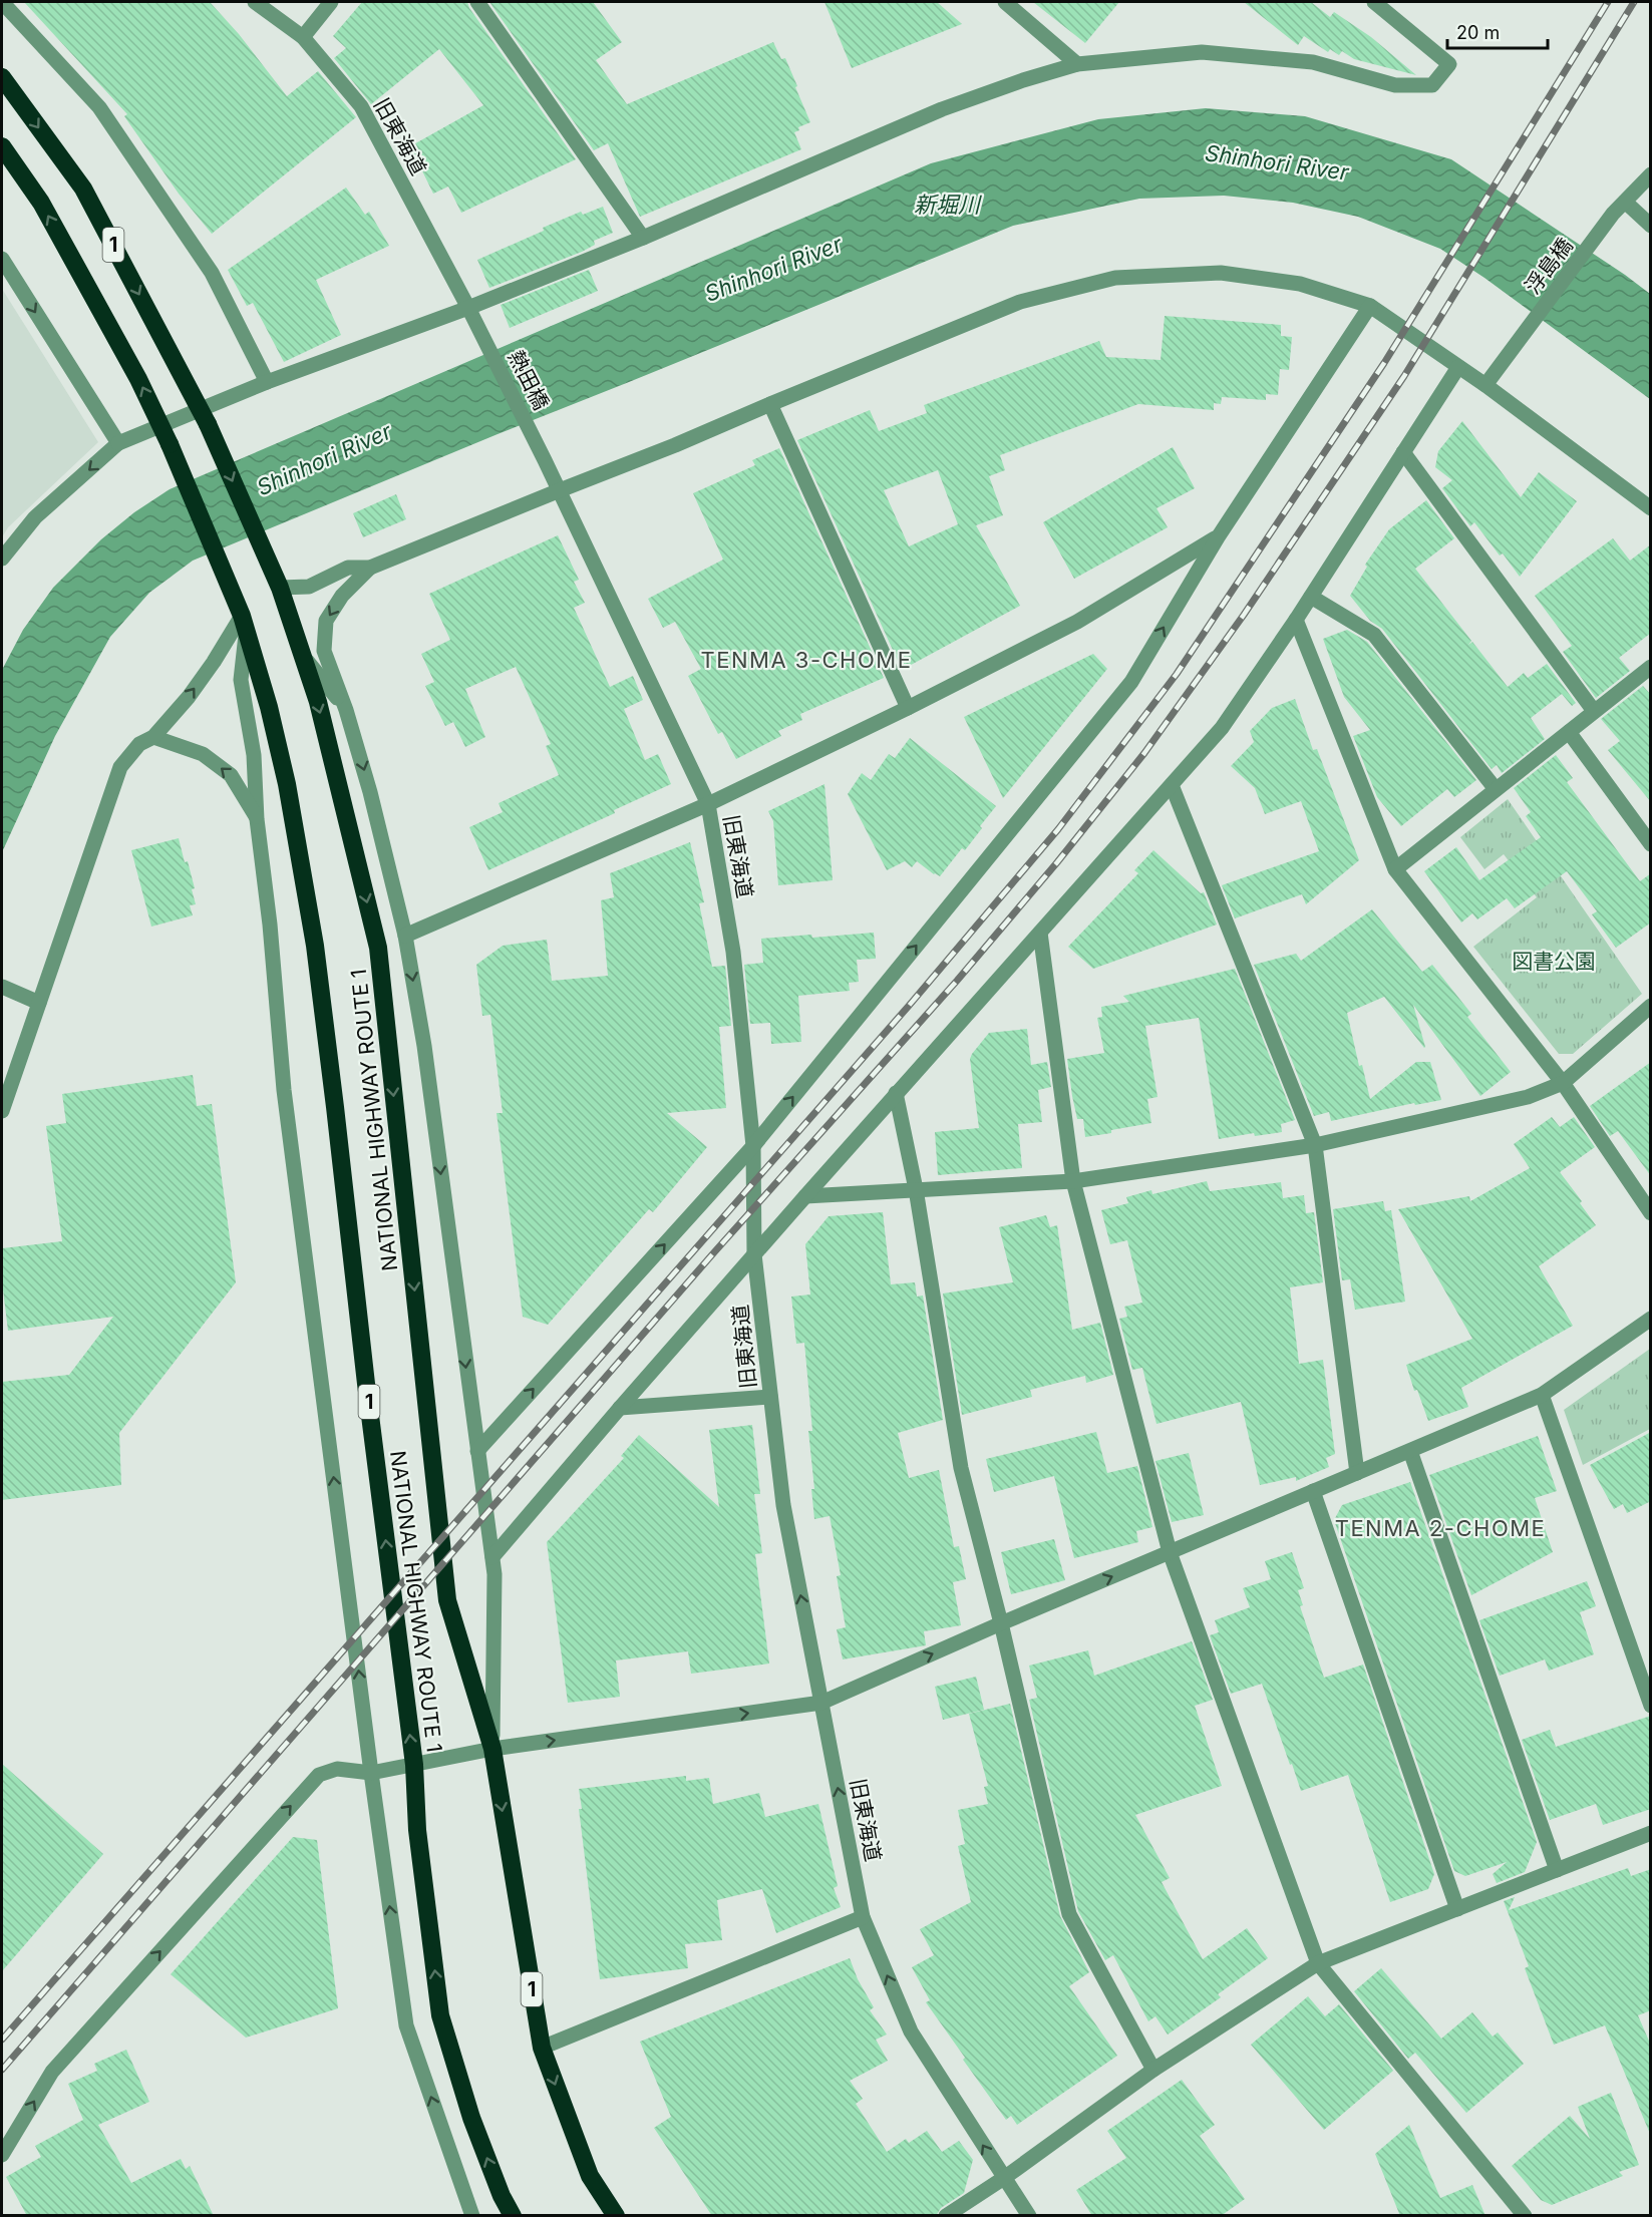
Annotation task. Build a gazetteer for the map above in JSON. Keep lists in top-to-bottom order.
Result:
{
  "streets": {
    "highway": ["1", "NATIONAL HIGHWAY ROUTE 1"],
    "street": ["旧東海道", "浮島橋", "熱田橋"]
  },
  "crossings": [
    ["旧東海道", "熱田橋"]
  ],
  "one_way": ["旧東海道"],
  "districts": ["TENMA 3-CHOME", "TENMA 2-CHOME"],
  "water": ["Shinhori River", "新堀川"],
  "parks": ["図書公園"],
  "scale_bar": "20 m"
}
